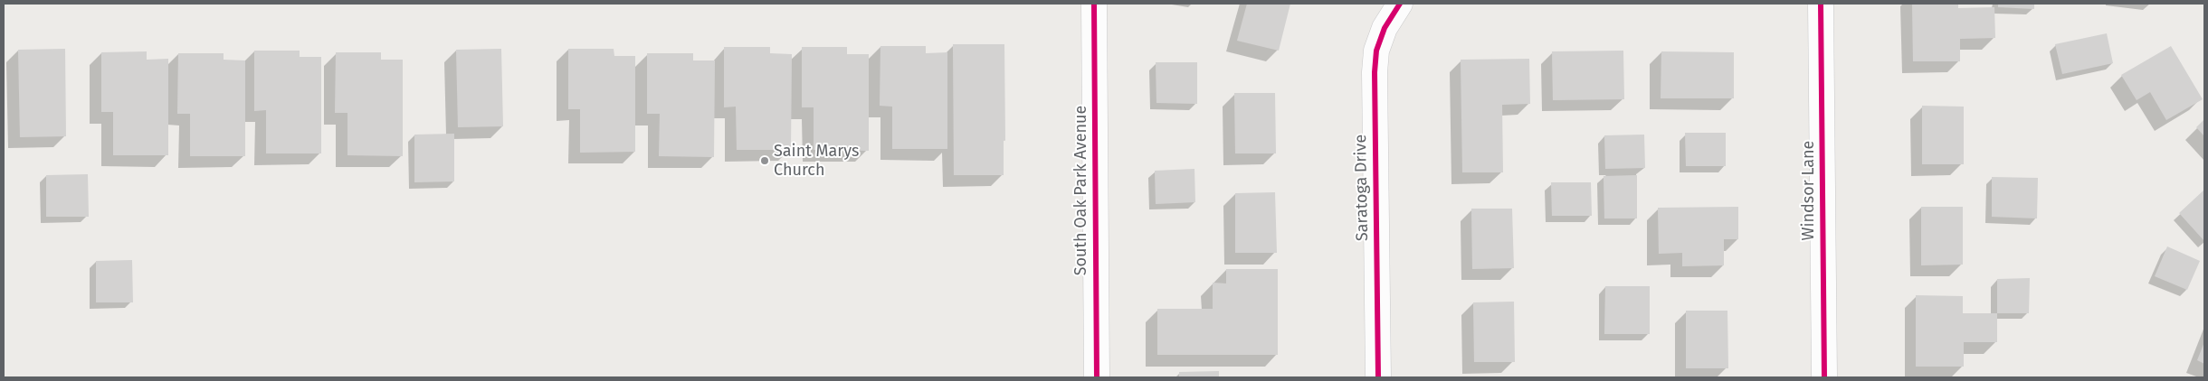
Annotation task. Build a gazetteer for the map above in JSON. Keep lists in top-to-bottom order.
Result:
{
  "streets": {
    "street": ["Saratoga Drive", "South Oak Park Avenue", "Windsor Lane"]
  },
  "places": ["Saint Marys Church"]
}
